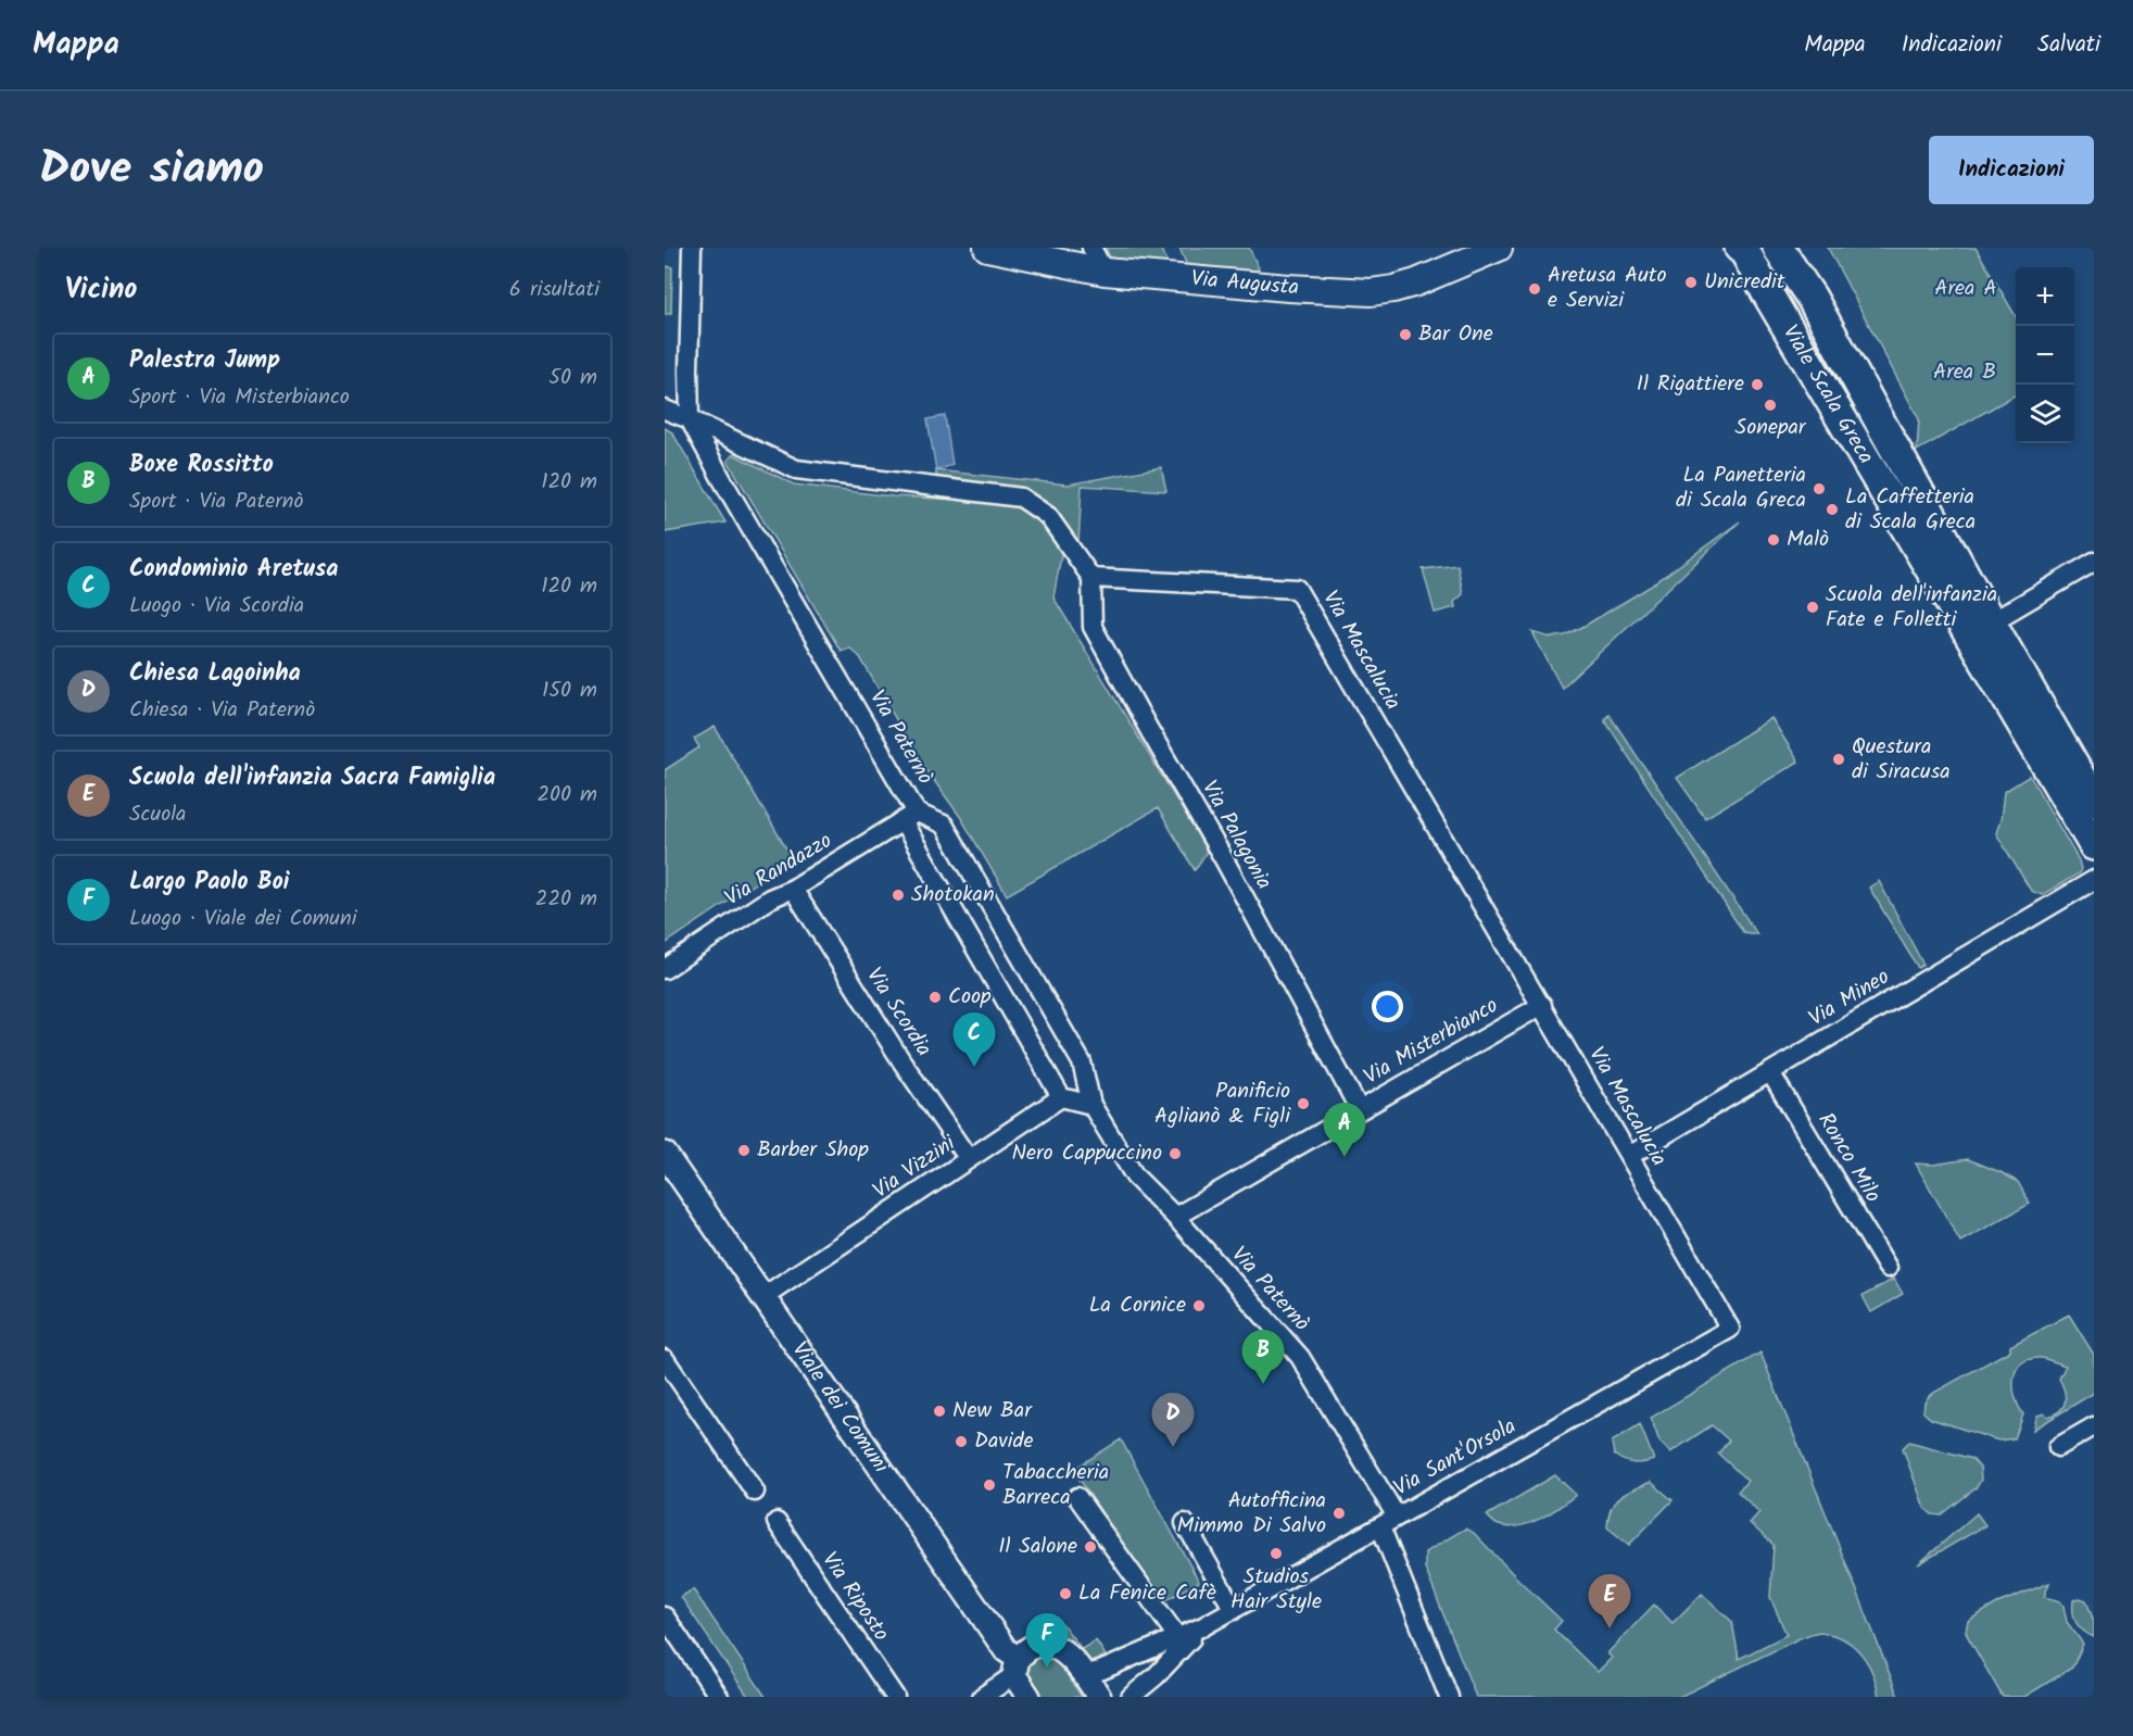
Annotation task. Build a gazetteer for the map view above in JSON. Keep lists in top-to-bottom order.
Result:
{
  "streets": {
    "main road": ["Via Augusta", "Viale Scala Greca"],
    "street": [
      "Via Mascalucia",
      "Via Paternò",
      "Via Palagonia",
      "Via Randazzo",
      "Via Mineo",
      "Via Scordia",
      "Via Misterbianco",
      "Ronco Milo",
      "Via Vizzini",
      "Viale dei Comuni",
      "Via Sant'Orsola",
      "Via Riposto"
    ]
  },
  "crossings": [
    ["Via Mascalucia", "Via Palagonia"],
    ["Via Mascalucia", "Via Mineo"],
    ["Via Mascalucia", "Via Misterbianco"],
    ["Via Mascalucia", "Via Sant'Orsola"],
    ["Via Paternò", "Via Randazzo"],
    ["Via Paternò", "Via Misterbianco"],
    ["Via Paternò", "Via Vizzini"],
    ["Via Paternò", "Via Sant'Orsola"],
    ["Via Palagonia", "Via Misterbianco"],
    ["Via Randazzo", "Via Scordia"],
    ["Via Mineo", "Ronco Milo"],
    ["Via Scordia", "Via Vizzini"],
    ["Via Vizzini", "Viale dei Comuni"]
  ],
  "parks": ["Area A", "Area B"],
  "places": [
    "Unicredit",
    "Aretusa Auto e Servizi",
    "Bar One",
    "Il Rigattiere",
    "Sonepar",
    "La Panetteria di Scala Greca",
    "La Caffetteria di Scala Greca",
    "Malò",
    "Scuola dell'infanzia Fate e Folletti",
    "Questura di Siracusa",
    "Shotokan",
    "Coop",
    "Panificio Aglianò & Figli",
    "Barber Shop",
    "Nero Cappuccino",
    "La Cornice",
    "New Bar",
    "Davide",
    "Tabaccheria Barreca",
    "Autofficina Mimmo Di Salvo",
    "Il Salone",
    "Studios Hair Style",
    "La Fenice Cafè"
  ],
  "page": {
    "header": "Mappa",
    "nav": ["Mappa", "Indicazioni", "Salvati"],
    "title": "Dove siamo",
    "buttons": "Indicazioni",
    "heading": ["Vicino", "6 risultati"],
    "map_buttons": ["+", "−"],
    "list": [
      {
        "mark": "A",
        "name": "Palestra Jump",
        "note": "Sport · Via Misterbianco",
        "value": "50 m"
      },
      {
        "mark": "B",
        "name": "Boxe Rossitto",
        "note": "Sport · Via Paternò",
        "value": "120 m"
      },
      {
        "mark": "C",
        "name": "Condominio Aretusa",
        "note": "Luogo · Via Scordia",
        "value": "120 m"
      },
      {
        "mark": "D",
        "name": "Chiesa Lagoinha",
        "note": "Chiesa · Via Paternò",
        "value": "150 m"
      },
      {
        "mark": "E",
        "name": "Scuola dell'infanzia Sacra Famiglia",
        "note": "Scuola",
        "value": "200 m"
      },
      {
        "mark": "F",
        "name": "Largo Paolo Boi",
        "note": "Luogo · Viale dei Comuni",
        "value": "220 m"
      }
    ],
    "pins": [
      "C",
      "A",
      "B",
      "D",
      "E",
      "F"
    ]
  }
}
